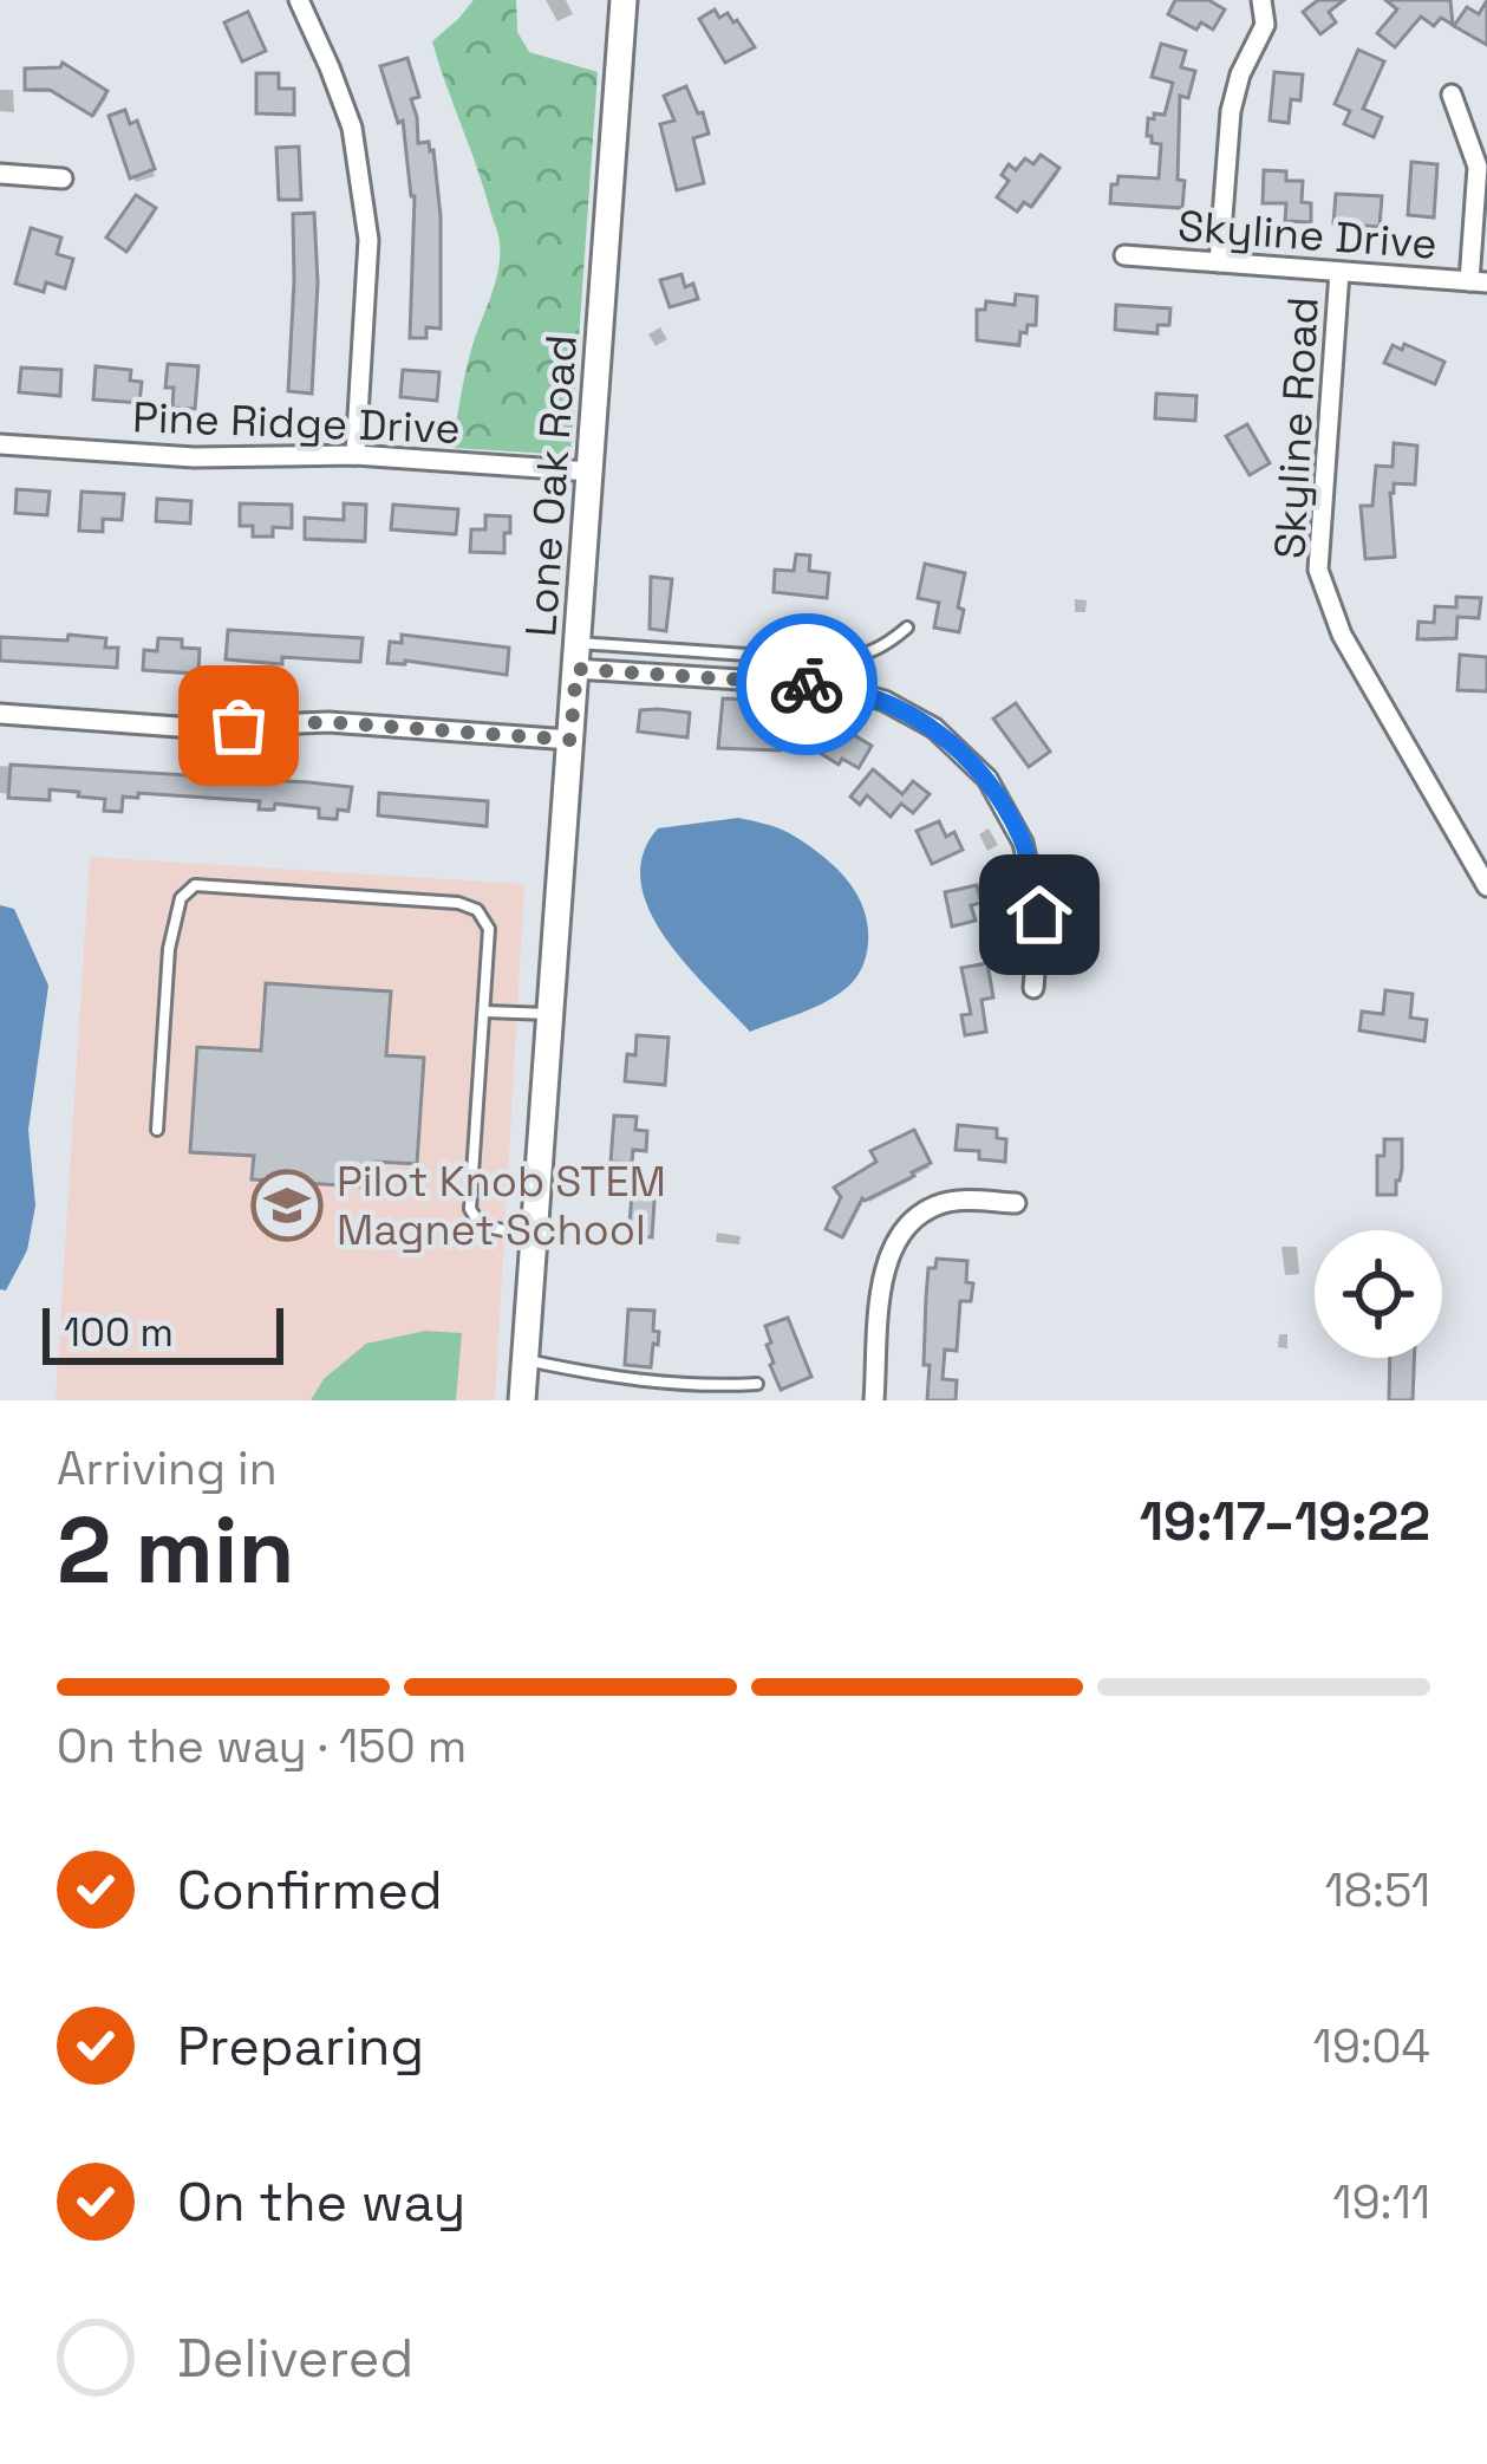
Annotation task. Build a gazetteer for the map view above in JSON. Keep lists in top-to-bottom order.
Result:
{
  "streets": {
    "main road": ["Lone Oak Road"],
    "street": ["Skyline Drive", "Pine Ridge Drive", "Skyline Road"]
  },
  "crossings": [
    ["Skyline Drive", "Skyline Road"],
    ["Pine Ridge Drive", "Lone Oak Road"]
  ],
  "places": {
    "school or university": ["Pilot Knob STEM Magnet School"]
  },
  "scale_bar": "100 m",
  "page": {
    "scale": "100 m",
    "heading": ["2 min", "Arriving in", "19:17–19:22"],
    "bar": "On the way · 150 m",
    "list": [
      ["Confirmed", "18:51"],
      ["Preparing", "19:04"],
      ["On the way", "19:11"],
      "Delivered"
    ]
  }
}
